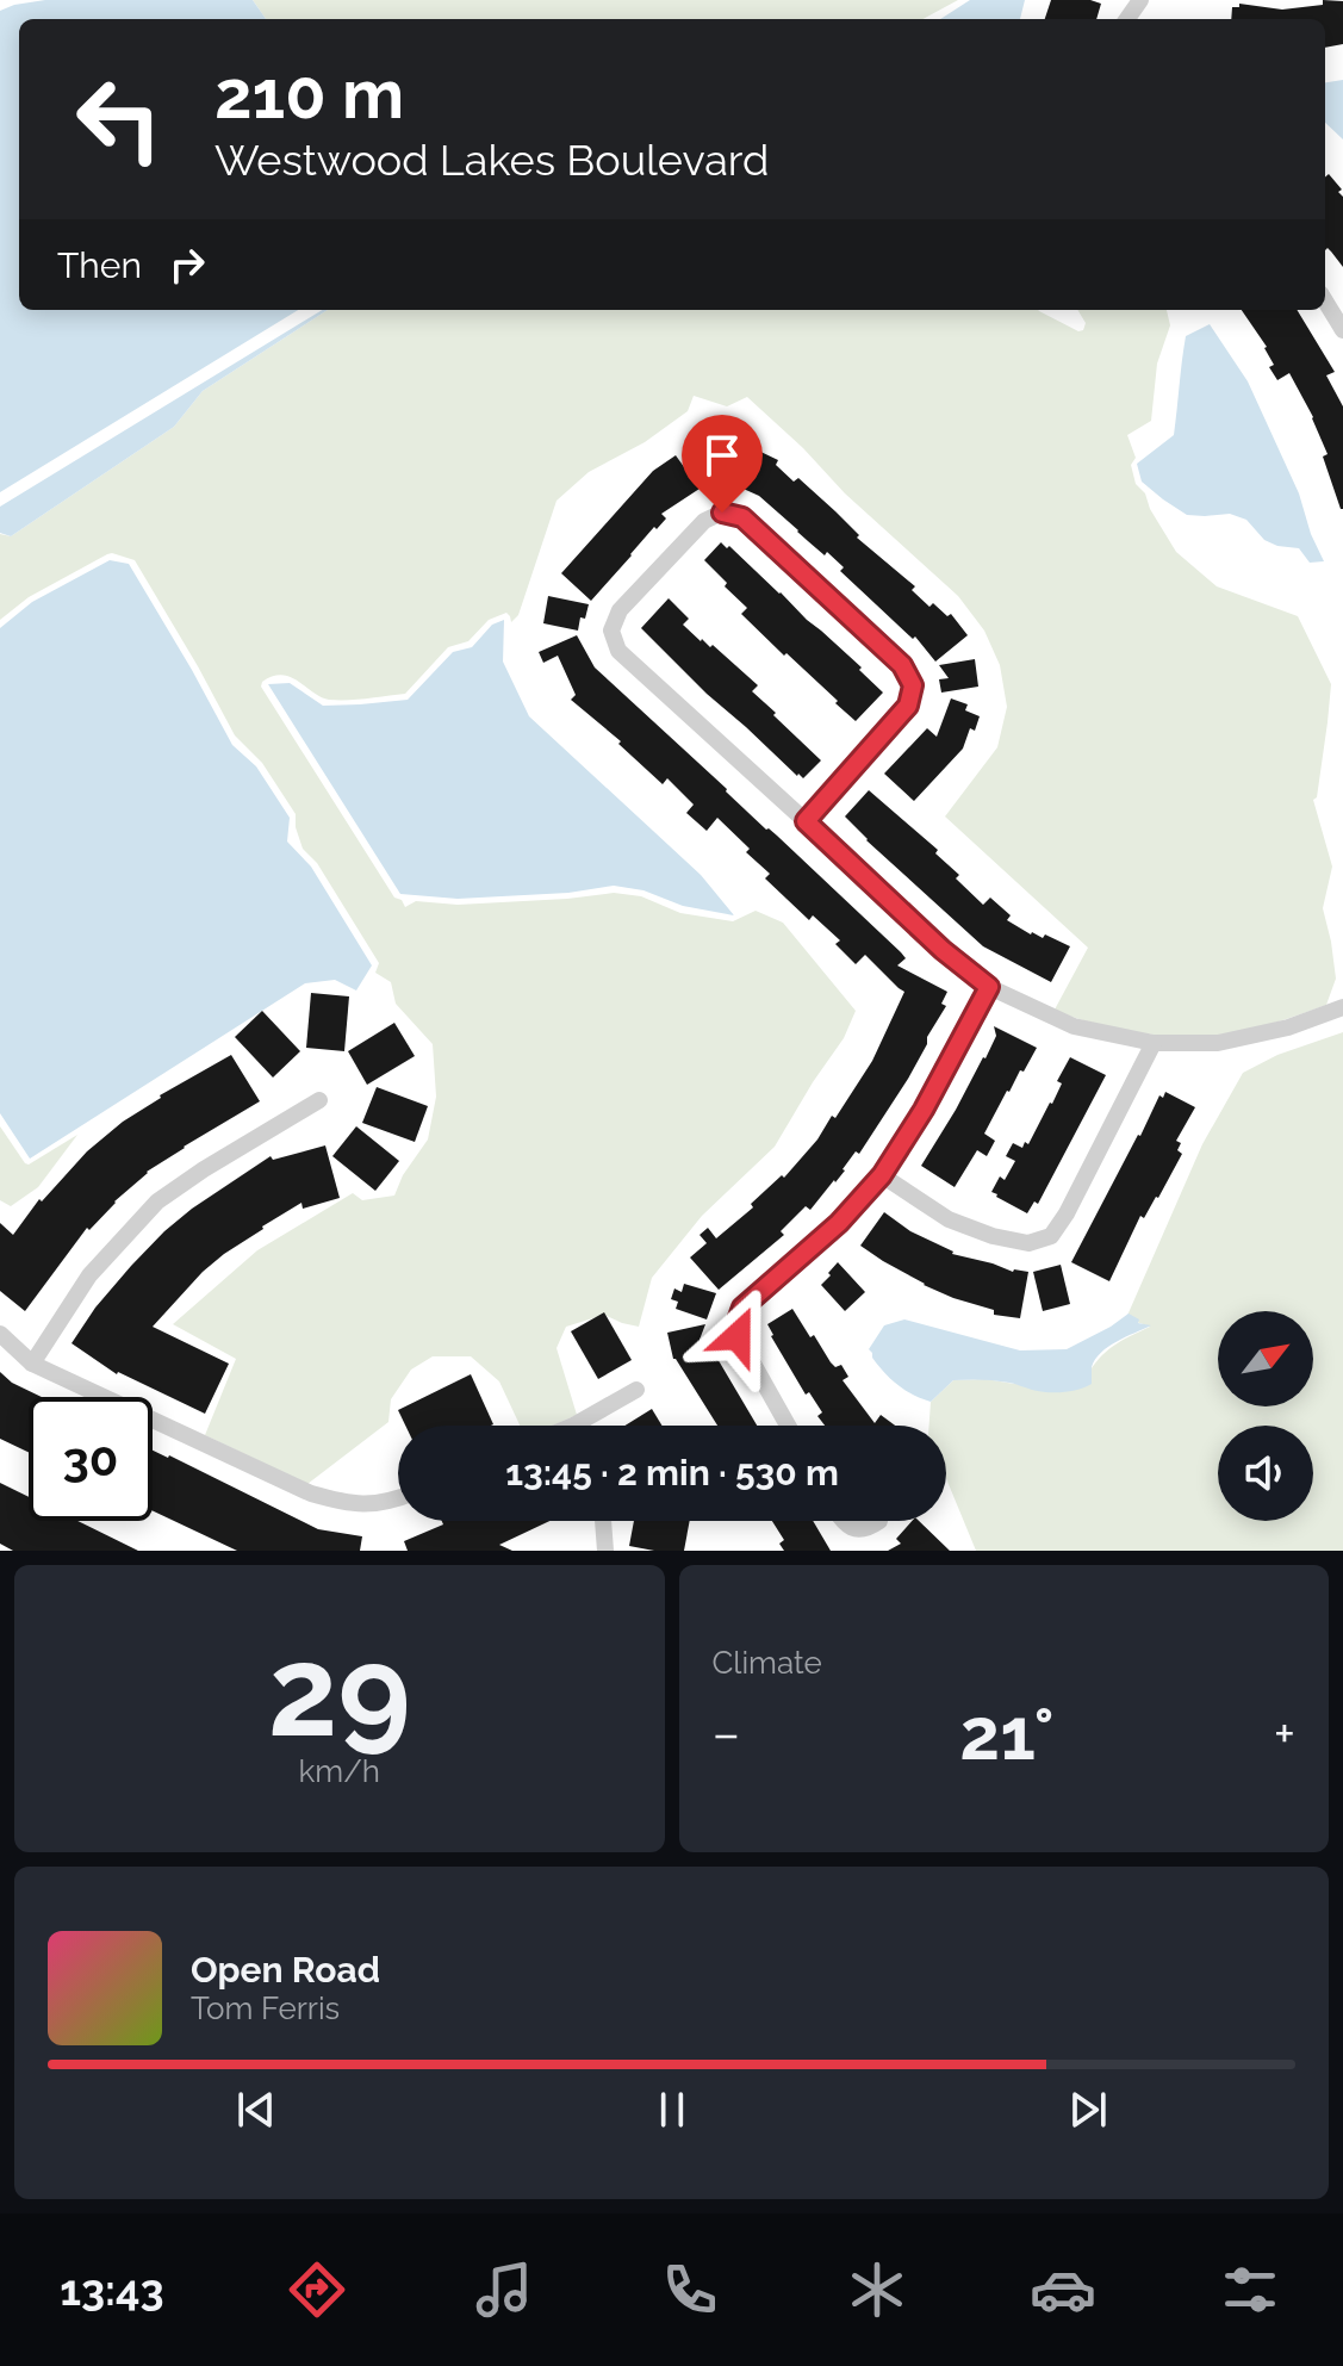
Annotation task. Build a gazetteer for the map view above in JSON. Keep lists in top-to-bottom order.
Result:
{
  "north": "top right",
  "page": {
    "turn": ["210 m", "Westwood Lakes Boulevard"],
    "then": "Then",
    "limit": "30",
    "trip": "13:45 · 2 min · 530 m",
    "tile": [
      ["29", "km/h"],
      "Climate"
    ],
    "heat": ["−", "21°", "+"],
    "song": ["Open Road", "Tom Ferris"],
    "tabs": "13:43"
  }
}
